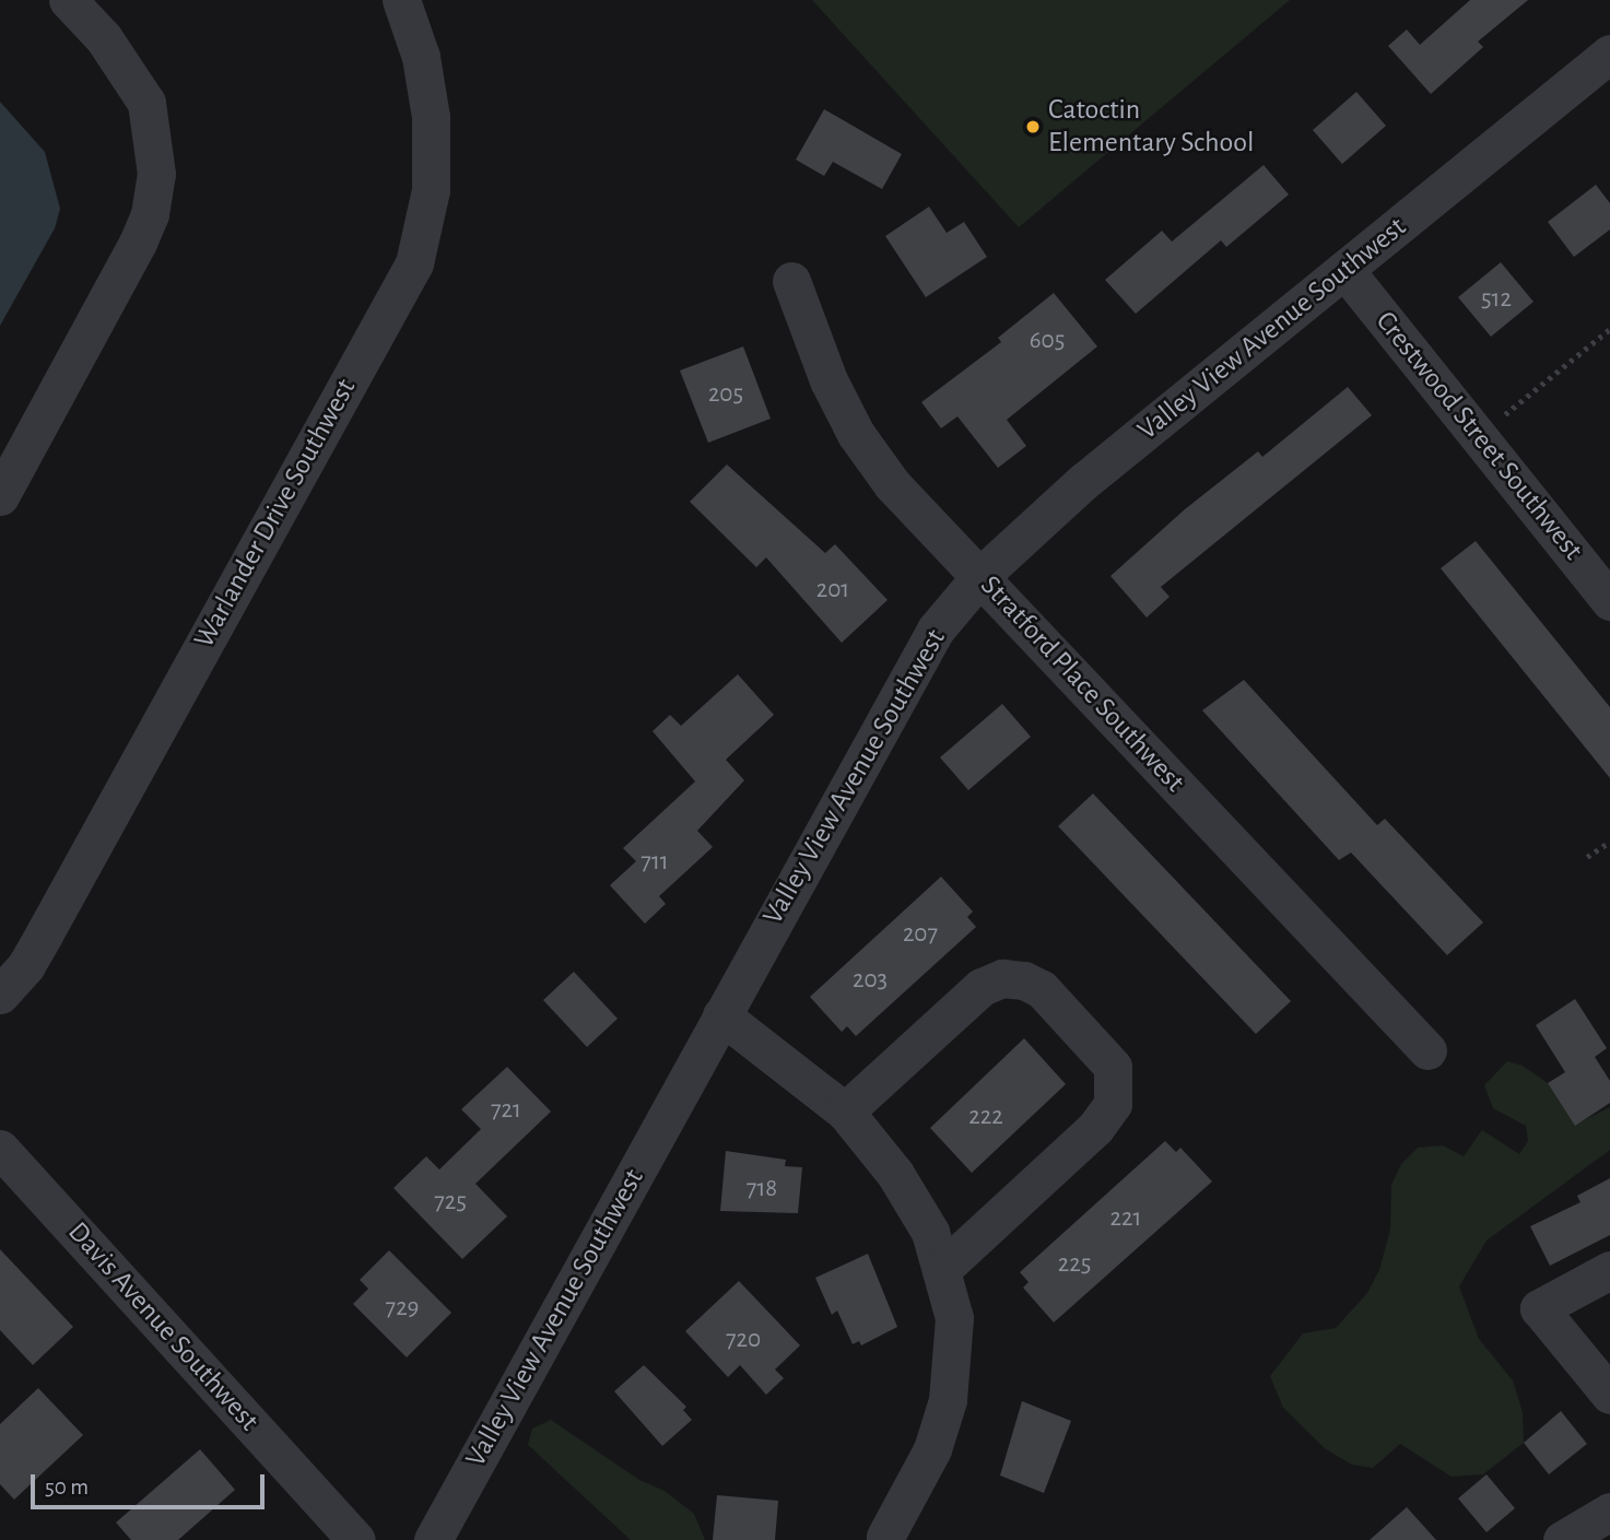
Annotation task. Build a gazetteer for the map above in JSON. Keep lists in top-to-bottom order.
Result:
{
  "streets": {
    "street": [
      "Valley View Avenue Southwest",
      "Crestwood Street Southwest",
      "Warlander Drive Southwest",
      "Stratford Place Southwest",
      "Davis Avenue Southwest"
    ]
  },
  "crossings": [
    ["Valley View Avenue Southwest", "Crestwood Street Southwest"],
    ["Valley View Avenue Southwest", "Stratford Place Southwest"]
  ],
  "places": ["Catoctin Elementary School"],
  "house_numbers": [
    "512",
    "605",
    "205",
    "201",
    "711",
    "207",
    "203",
    "721",
    "222",
    "718",
    "725",
    "221",
    "225",
    "729",
    "720"
  ],
  "scale_bar": "50 m"
}
